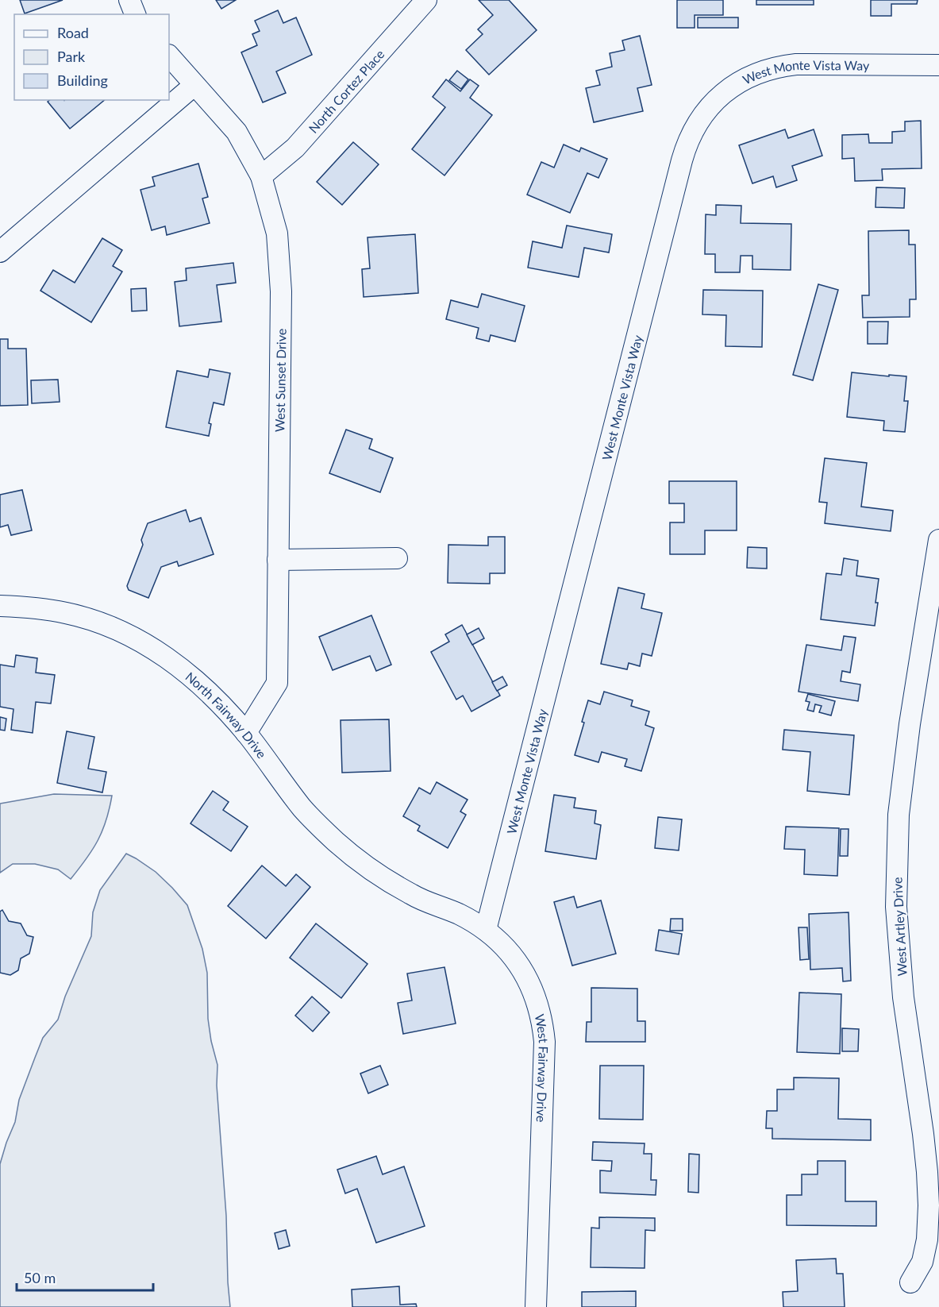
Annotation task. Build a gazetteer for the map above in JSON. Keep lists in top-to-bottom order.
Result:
{
  "streets": {
    "street": [
      "West Monte Vista Way",
      "North Cortez Place",
      "West Sunset Drive",
      "North Fairway Drive",
      "West Artley Drive",
      "West Fairway Drive"
    ]
  },
  "crossings": [
    ["West Monte Vista Way", "West Fairway Drive"],
    ["North Cortez Place", "West Sunset Drive"],
    ["West Sunset Drive", "North Fairway Drive"],
    ["North Fairway Drive", "West Fairway Drive"]
  ],
  "legend": ["Road", "Park", "Building"],
  "scale_bar": "50 m"
}
